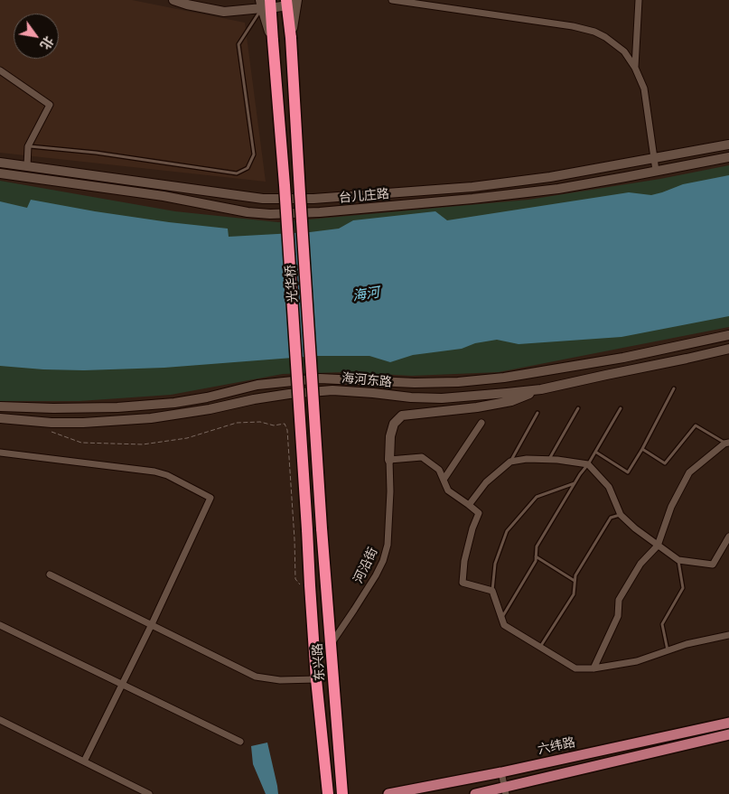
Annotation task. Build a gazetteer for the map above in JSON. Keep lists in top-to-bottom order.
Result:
{
  "streets": {
    "highway": ["光华桥", "东兴路"],
    "main road": ["台儿庄路", "海河东路", "六纬路"],
    "street": ["河沿街"]
  },
  "crossings": [
    ["光华桥", "东兴路"],
    ["河沿街", "东兴路"]
  ],
  "water": ["海河"],
  "north": "bottom right"
}
